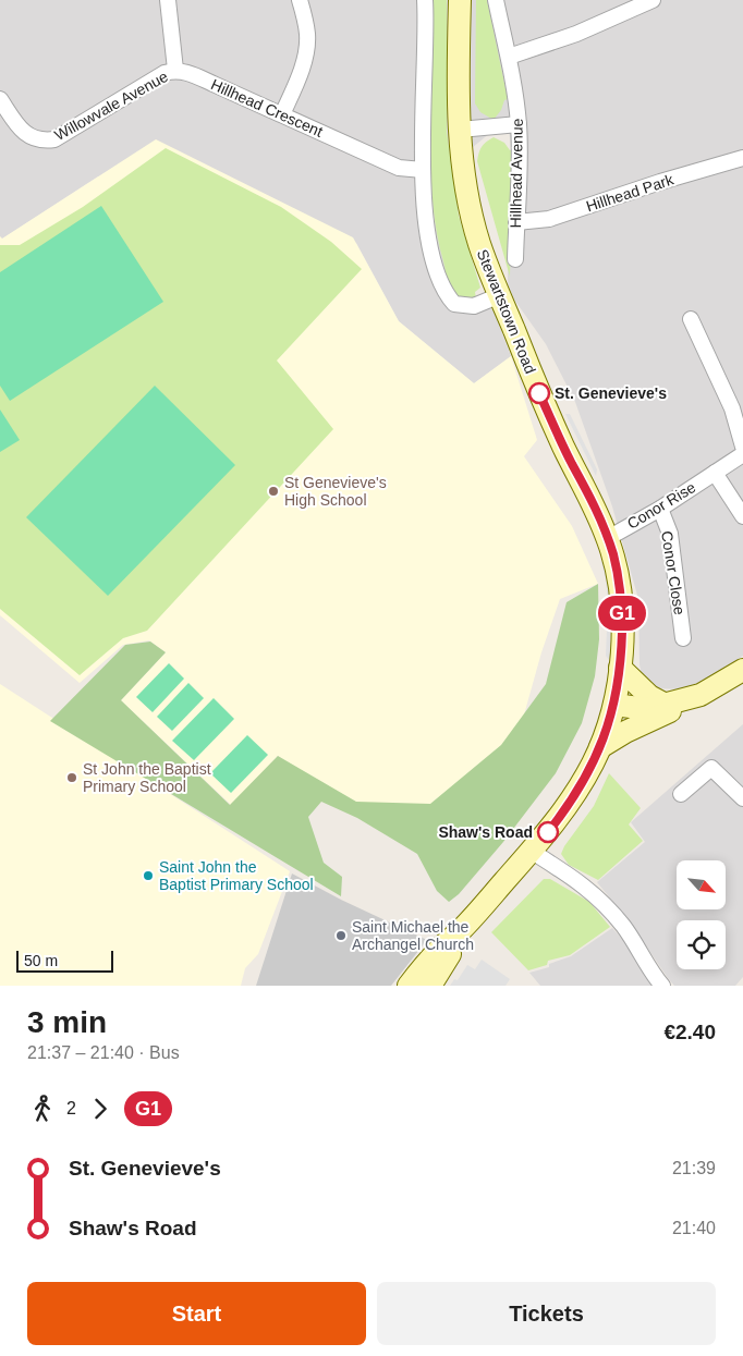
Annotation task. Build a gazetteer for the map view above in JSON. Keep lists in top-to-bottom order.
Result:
{
  "streets": {
    "main road": ["Stewartstown Road"],
    "street": [
      "Willowvale Avenue",
      "Hillhead Crescent",
      "Hillhead Avenue",
      "Hillhead Park",
      "Conor Rise",
      "Conor Close"
    ]
  },
  "crossings": [
    ["Willowvale Avenue", "Hillhead Crescent"],
    ["Hillhead Avenue", "Hillhead Park"],
    ["Stewartstown Road", "Conor Rise"],
    ["Conor Rise", "Conor Close"]
  ],
  "places": [
    "St. Genevieve's",
    "St Genevieve's High School",
    "St John the Baptist Primary School",
    "Shaw's Road",
    "Saint John the Baptist Primary School",
    "Saint Michael the Archangel Church"
  ],
  "lines": ["bus line G1"],
  "scale_bar": "50 m",
  "north": "bottom right",
  "page": {
    "on_map": "G1",
    "scale": "50 m",
    "heading": ["3 min", "21:37 – 21:40 · Bus", "€2.40"],
    "legs": ["2", "G1"],
    "list": [
      {
        "name": "St. Genevieve's",
        "value": "21:39"
      },
      {
        "name": "Shaw's Road",
        "value": "21:40"
      }
    ],
    "buttons": ["Start", "Tickets"]
  }
}
